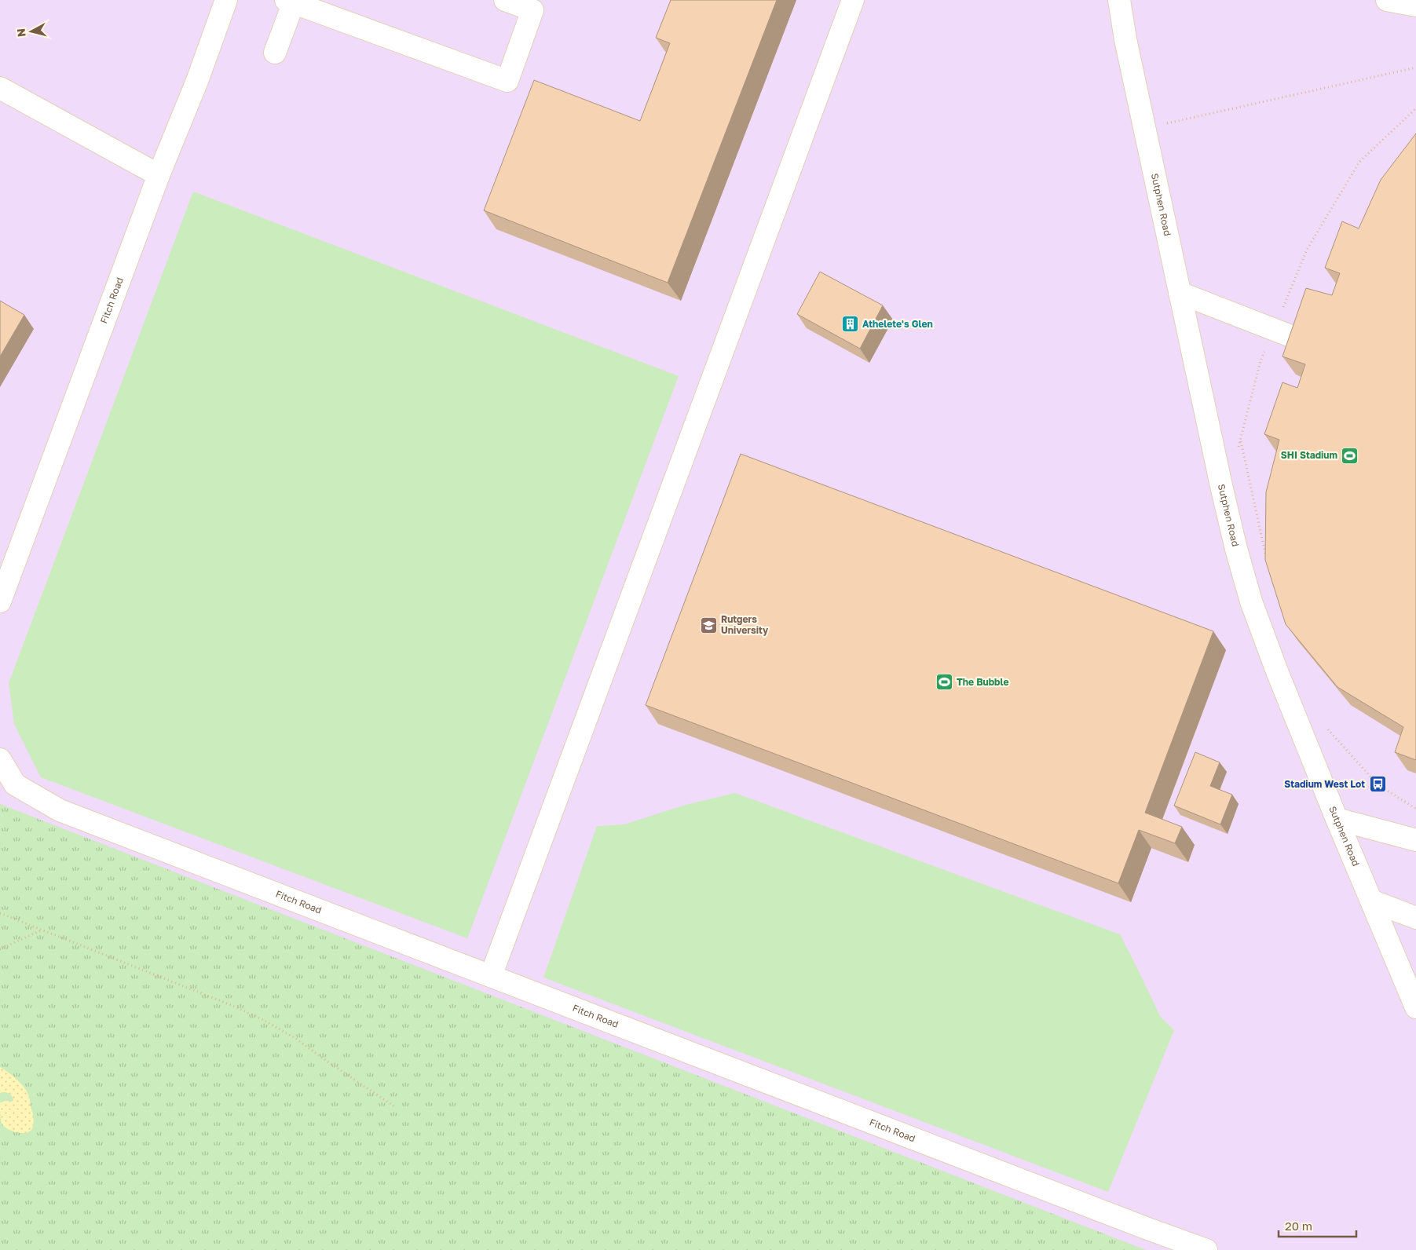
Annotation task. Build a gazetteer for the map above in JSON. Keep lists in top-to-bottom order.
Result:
{
  "streets": {
    "street": ["Sutphen Road", "Fitch Road"]
  },
  "places": {
    "building": ["Athelete's Glen"],
    "sports": ["SHI Stadium", "The Bubble"],
    "school or university": ["Rutgers University"],
    "bus stop": ["Stadium West Lot"]
  },
  "scale_bar": "20 m",
  "north": "left"
}
